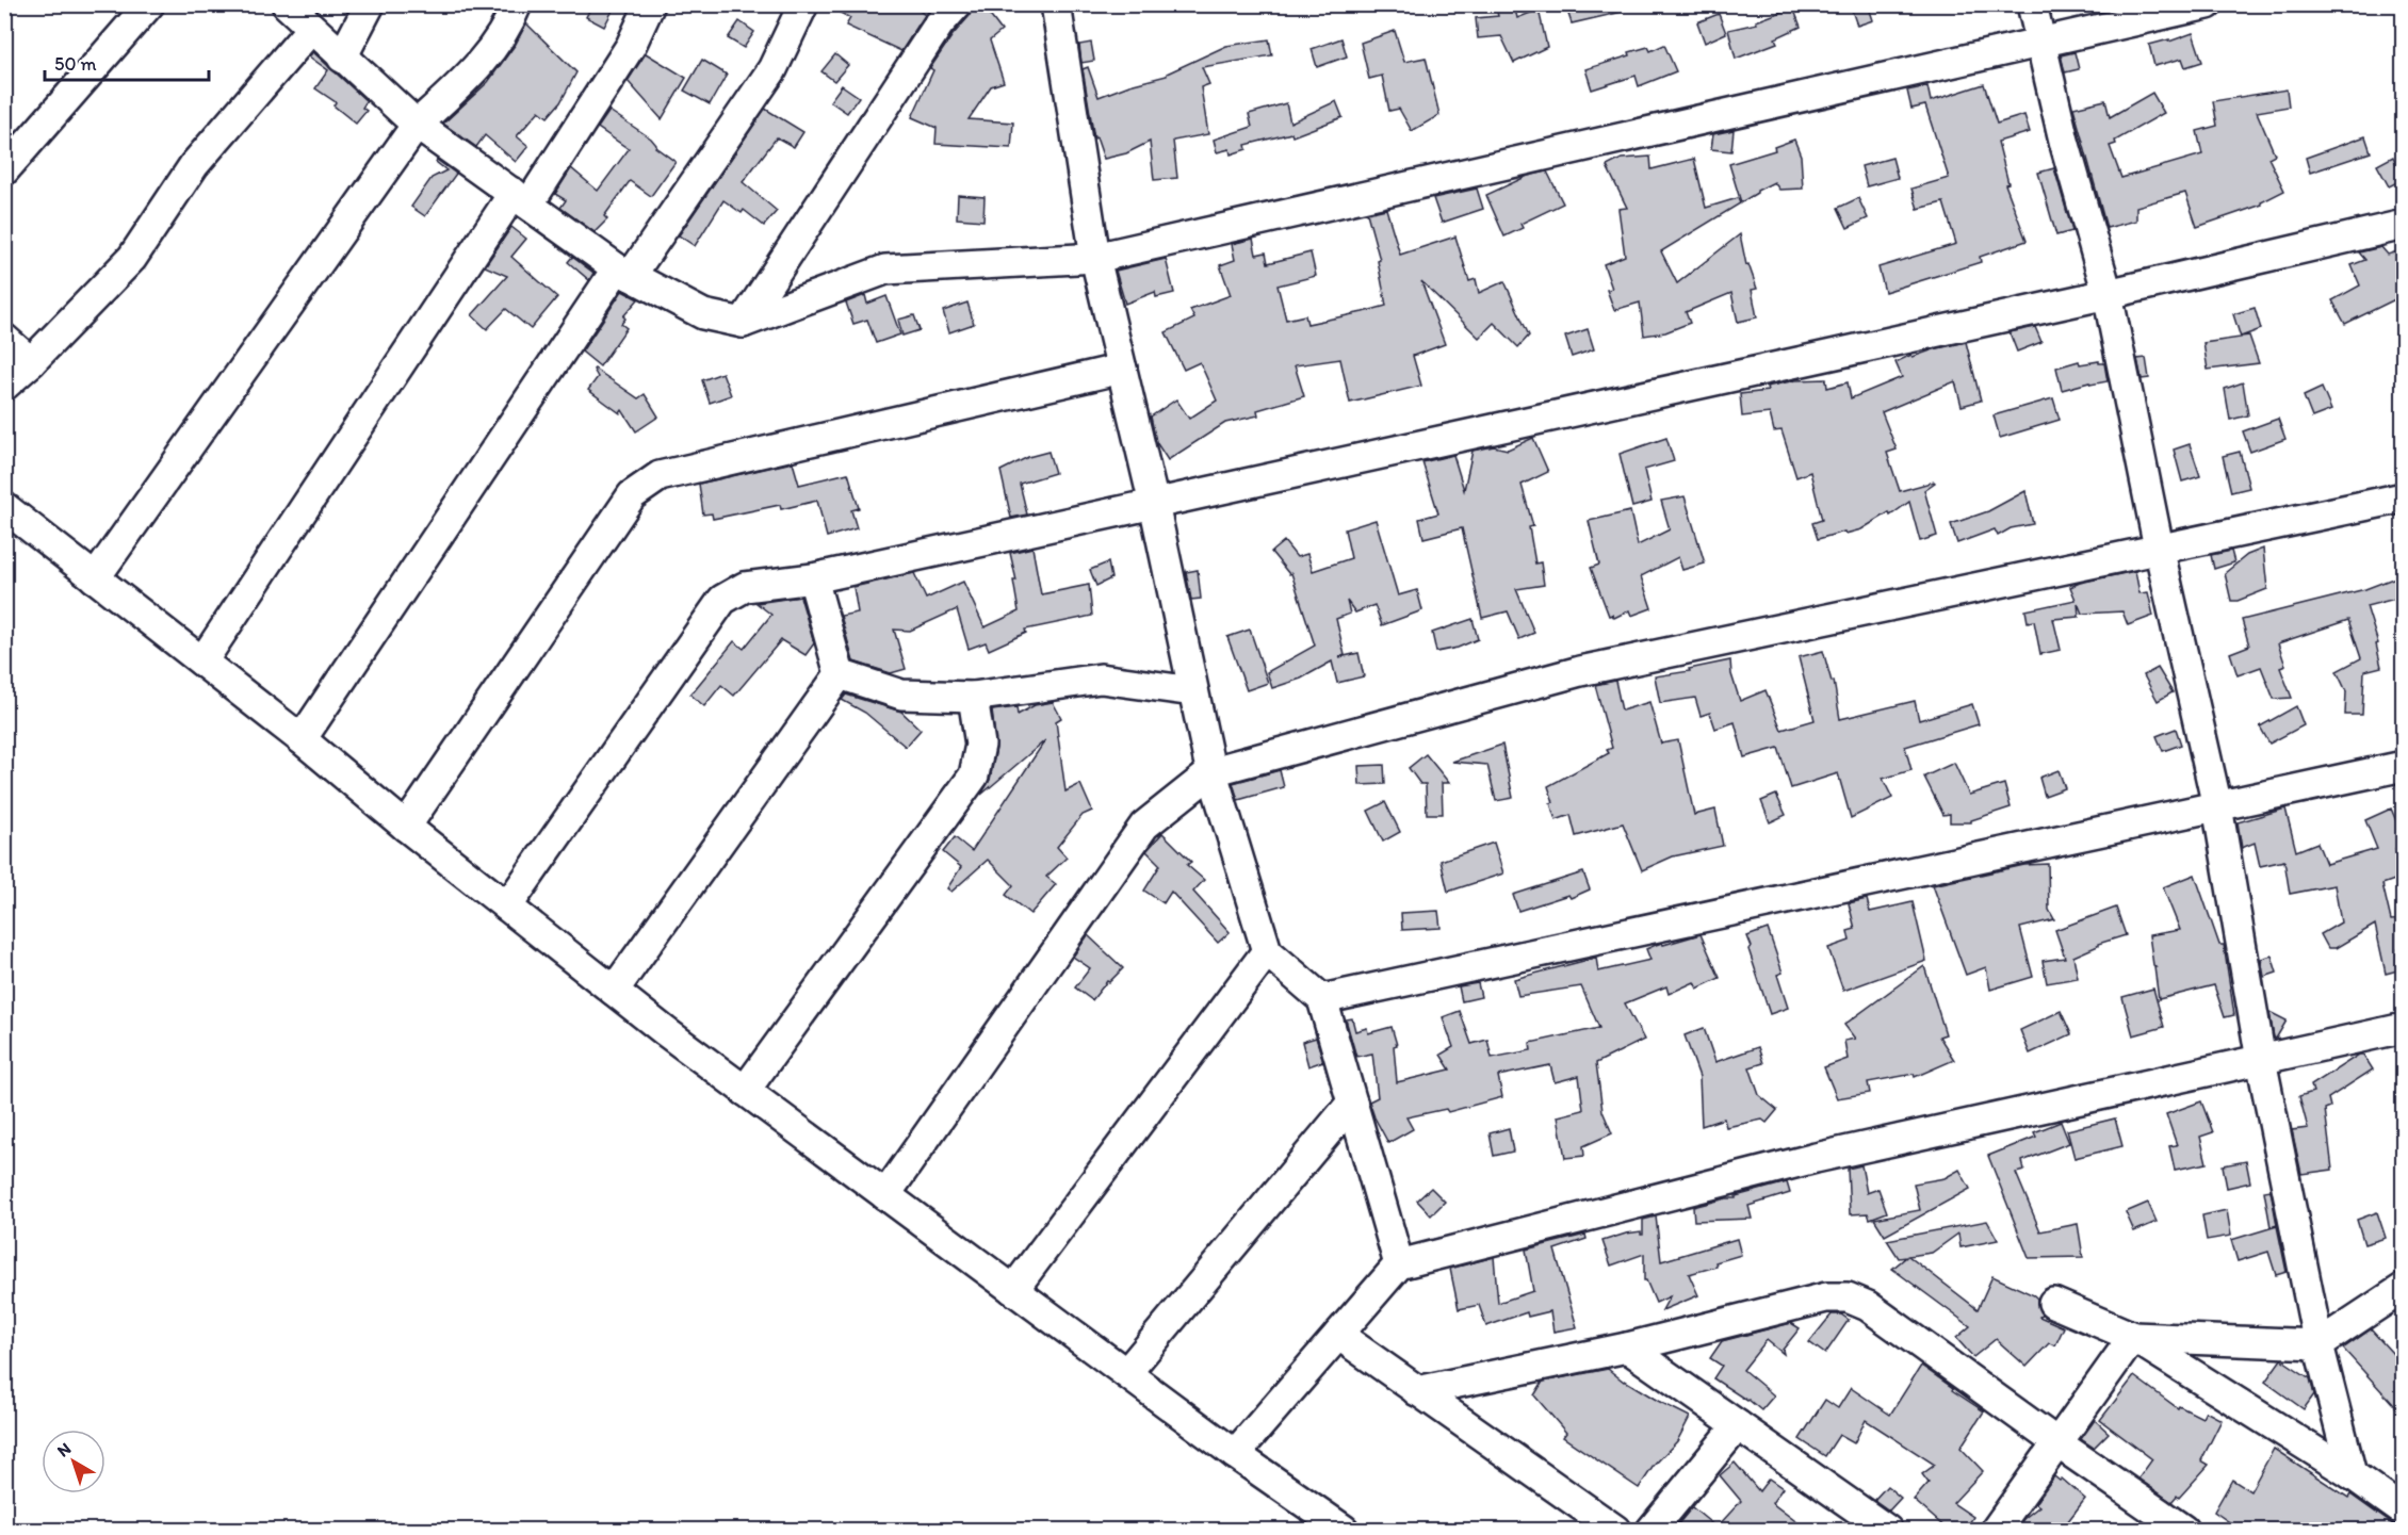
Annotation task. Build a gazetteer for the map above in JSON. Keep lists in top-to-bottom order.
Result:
{
  "scale_bar": "50 m",
  "north": "top left"
}
